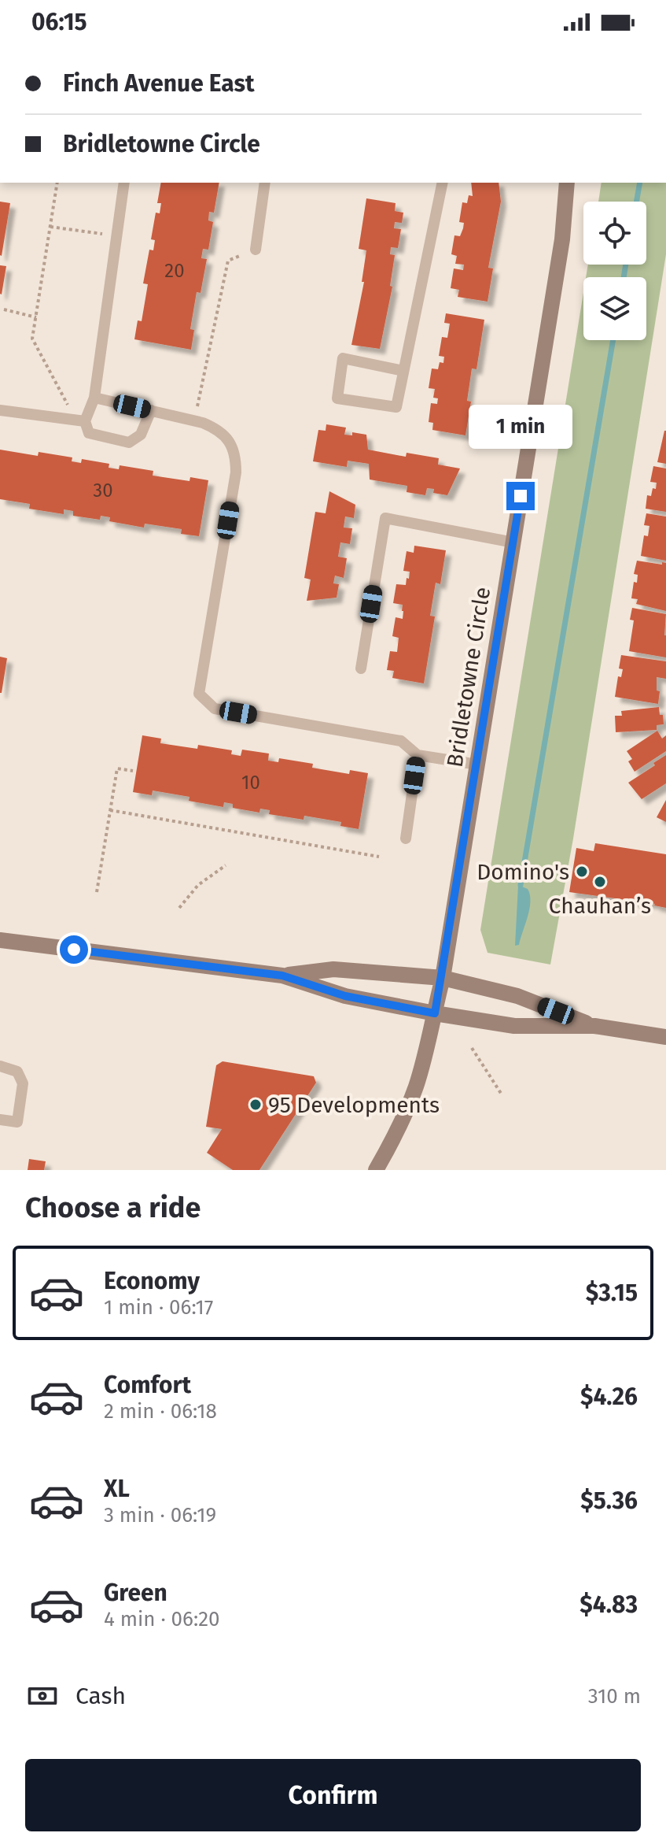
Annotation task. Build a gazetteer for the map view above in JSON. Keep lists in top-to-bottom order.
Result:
{
  "streets": {
    "street": ["Bridletowne Circle"]
  },
  "places": ["Domino's", "Chauhan’s", "95 Developments"],
  "house_numbers": ["20", "30", "10"],
  "page": {
    "status": "06:15",
    "banner": ["Finch Avenue East", "Bridletowne Circle"],
    "bubble": "1 min",
    "heading": "Choose a ride",
    "list": [
      {
        "name": "Economy",
        "note": "1 min · 06:17",
        "value": "$3.15"
      },
      {
        "name": "Comfort",
        "note": "2 min · 06:18",
        "value": "$4.26"
      },
      {
        "name": "XL",
        "note": "3 min · 06:19",
        "value": "$5.36"
      },
      {
        "name": "Green",
        "note": "4 min · 06:20",
        "value": "$4.83"
      }
    ],
    "pay": ["Cash", "310 m"],
    "buttons": "Confirm"
  }
}
